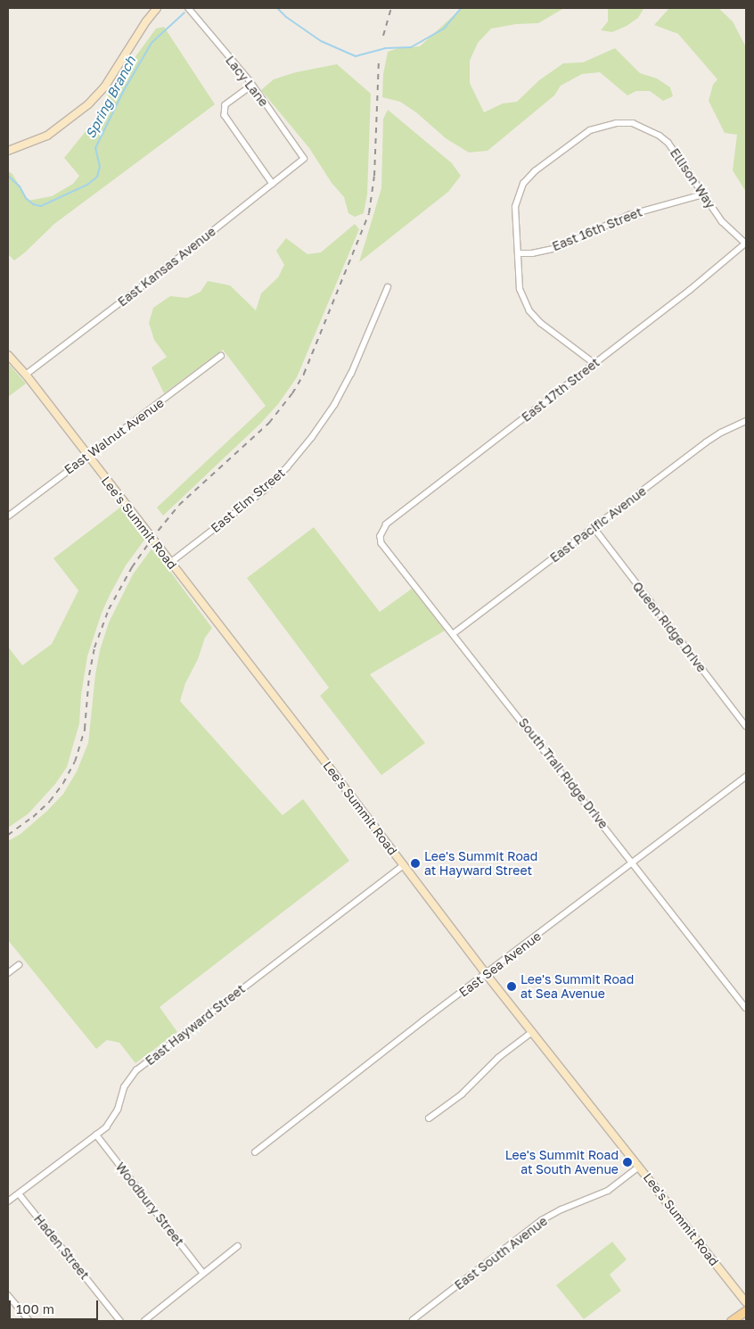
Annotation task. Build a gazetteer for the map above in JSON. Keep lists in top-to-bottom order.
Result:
{
  "streets": {
    "main road": ["Lee's Summit Road"],
    "street": [
      "Lacy Lane",
      "Ellison Way",
      "East 16th Street",
      "East Kansas Avenue",
      "East 17th Street",
      "East Walnut Avenue",
      "East Elm Street",
      "East Pacific Avenue",
      "Queen Ridge Drive",
      "South Trail Ridge Drive",
      "East Sea Avenue",
      "East Hayward Street",
      "Woodbury Street",
      "Haden Street",
      "East South Avenue"
    ]
  },
  "crossings": [
    ["Lacy Lane", "East Kansas Avenue"],
    ["Ellison Way", "East 16th Street"],
    ["Ellison Way", "East 17th Street"],
    ["East Kansas Avenue", "Lee's Summit Road"],
    ["East 17th Street", "South Trail Ridge Drive"],
    ["East Walnut Avenue", "Lee's Summit Road"],
    ["East Elm Street", "Lee's Summit Road"],
    ["Lee's Summit Road", "East Sea Avenue"],
    ["Lee's Summit Road", "East Hayward Street"],
    ["Lee's Summit Road", "East South Avenue"],
    ["East Pacific Avenue", "Queen Ridge Drive"],
    ["East Pacific Avenue", "South Trail Ridge Drive"],
    ["South Trail Ridge Drive", "East Sea Avenue"],
    ["East Hayward Street", "Woodbury Street"],
    ["East Hayward Street", "Haden Street"]
  ],
  "water": ["Spring Branch"],
  "places": ["Lee's Summit Road at Hayward Street", "Lee's Summit Road at Sea Avenue", "Lee's Summit Road at South Avenue"],
  "scale_bar": "100 m"
}
